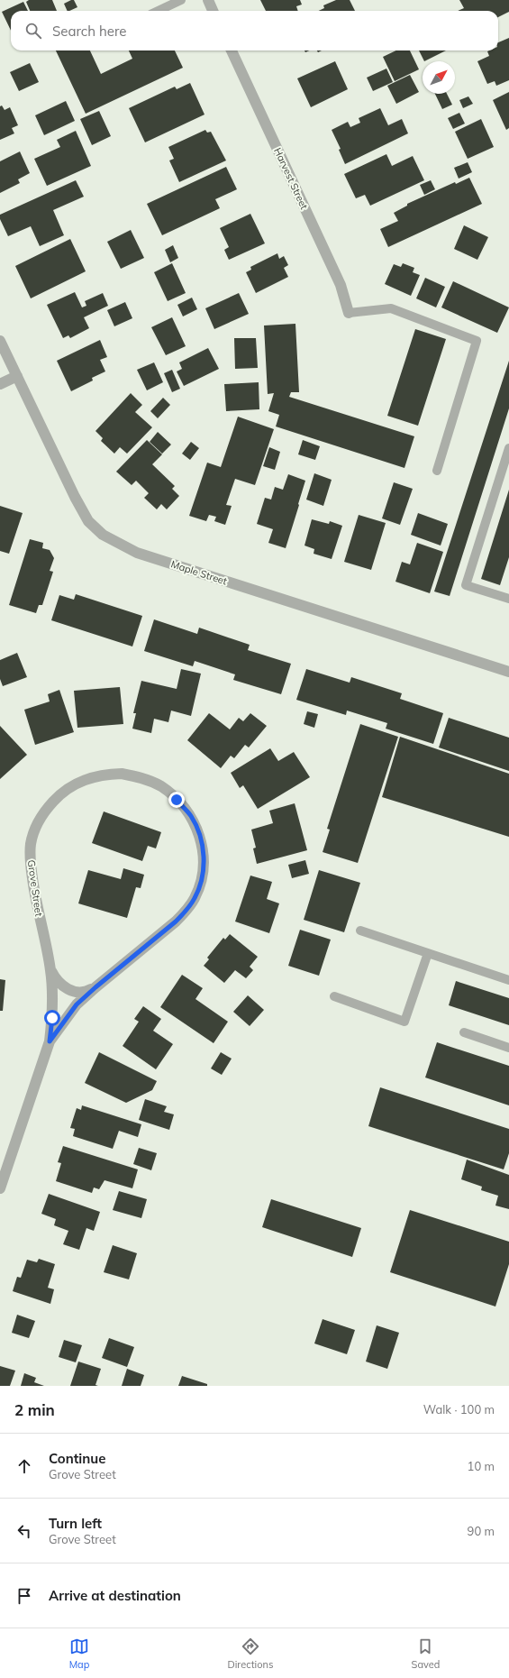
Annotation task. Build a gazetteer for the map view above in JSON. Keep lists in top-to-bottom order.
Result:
{
  "streets": {
    "street": ["Harvest Street", "Maple Street", "Grove Street"]
  },
  "north": "top right",
  "page": {
    "search": "Search here",
    "heading": ["2 min", "Walk · 100 m"],
    "list": [
      ["Continue", "Grove Street", "10 m"],
      ["Turn left", "Grove Street", "90 m"],
      "Arrive at destination"
    ],
    "nav": ["Map", "Directions", "Saved"]
  }
}
